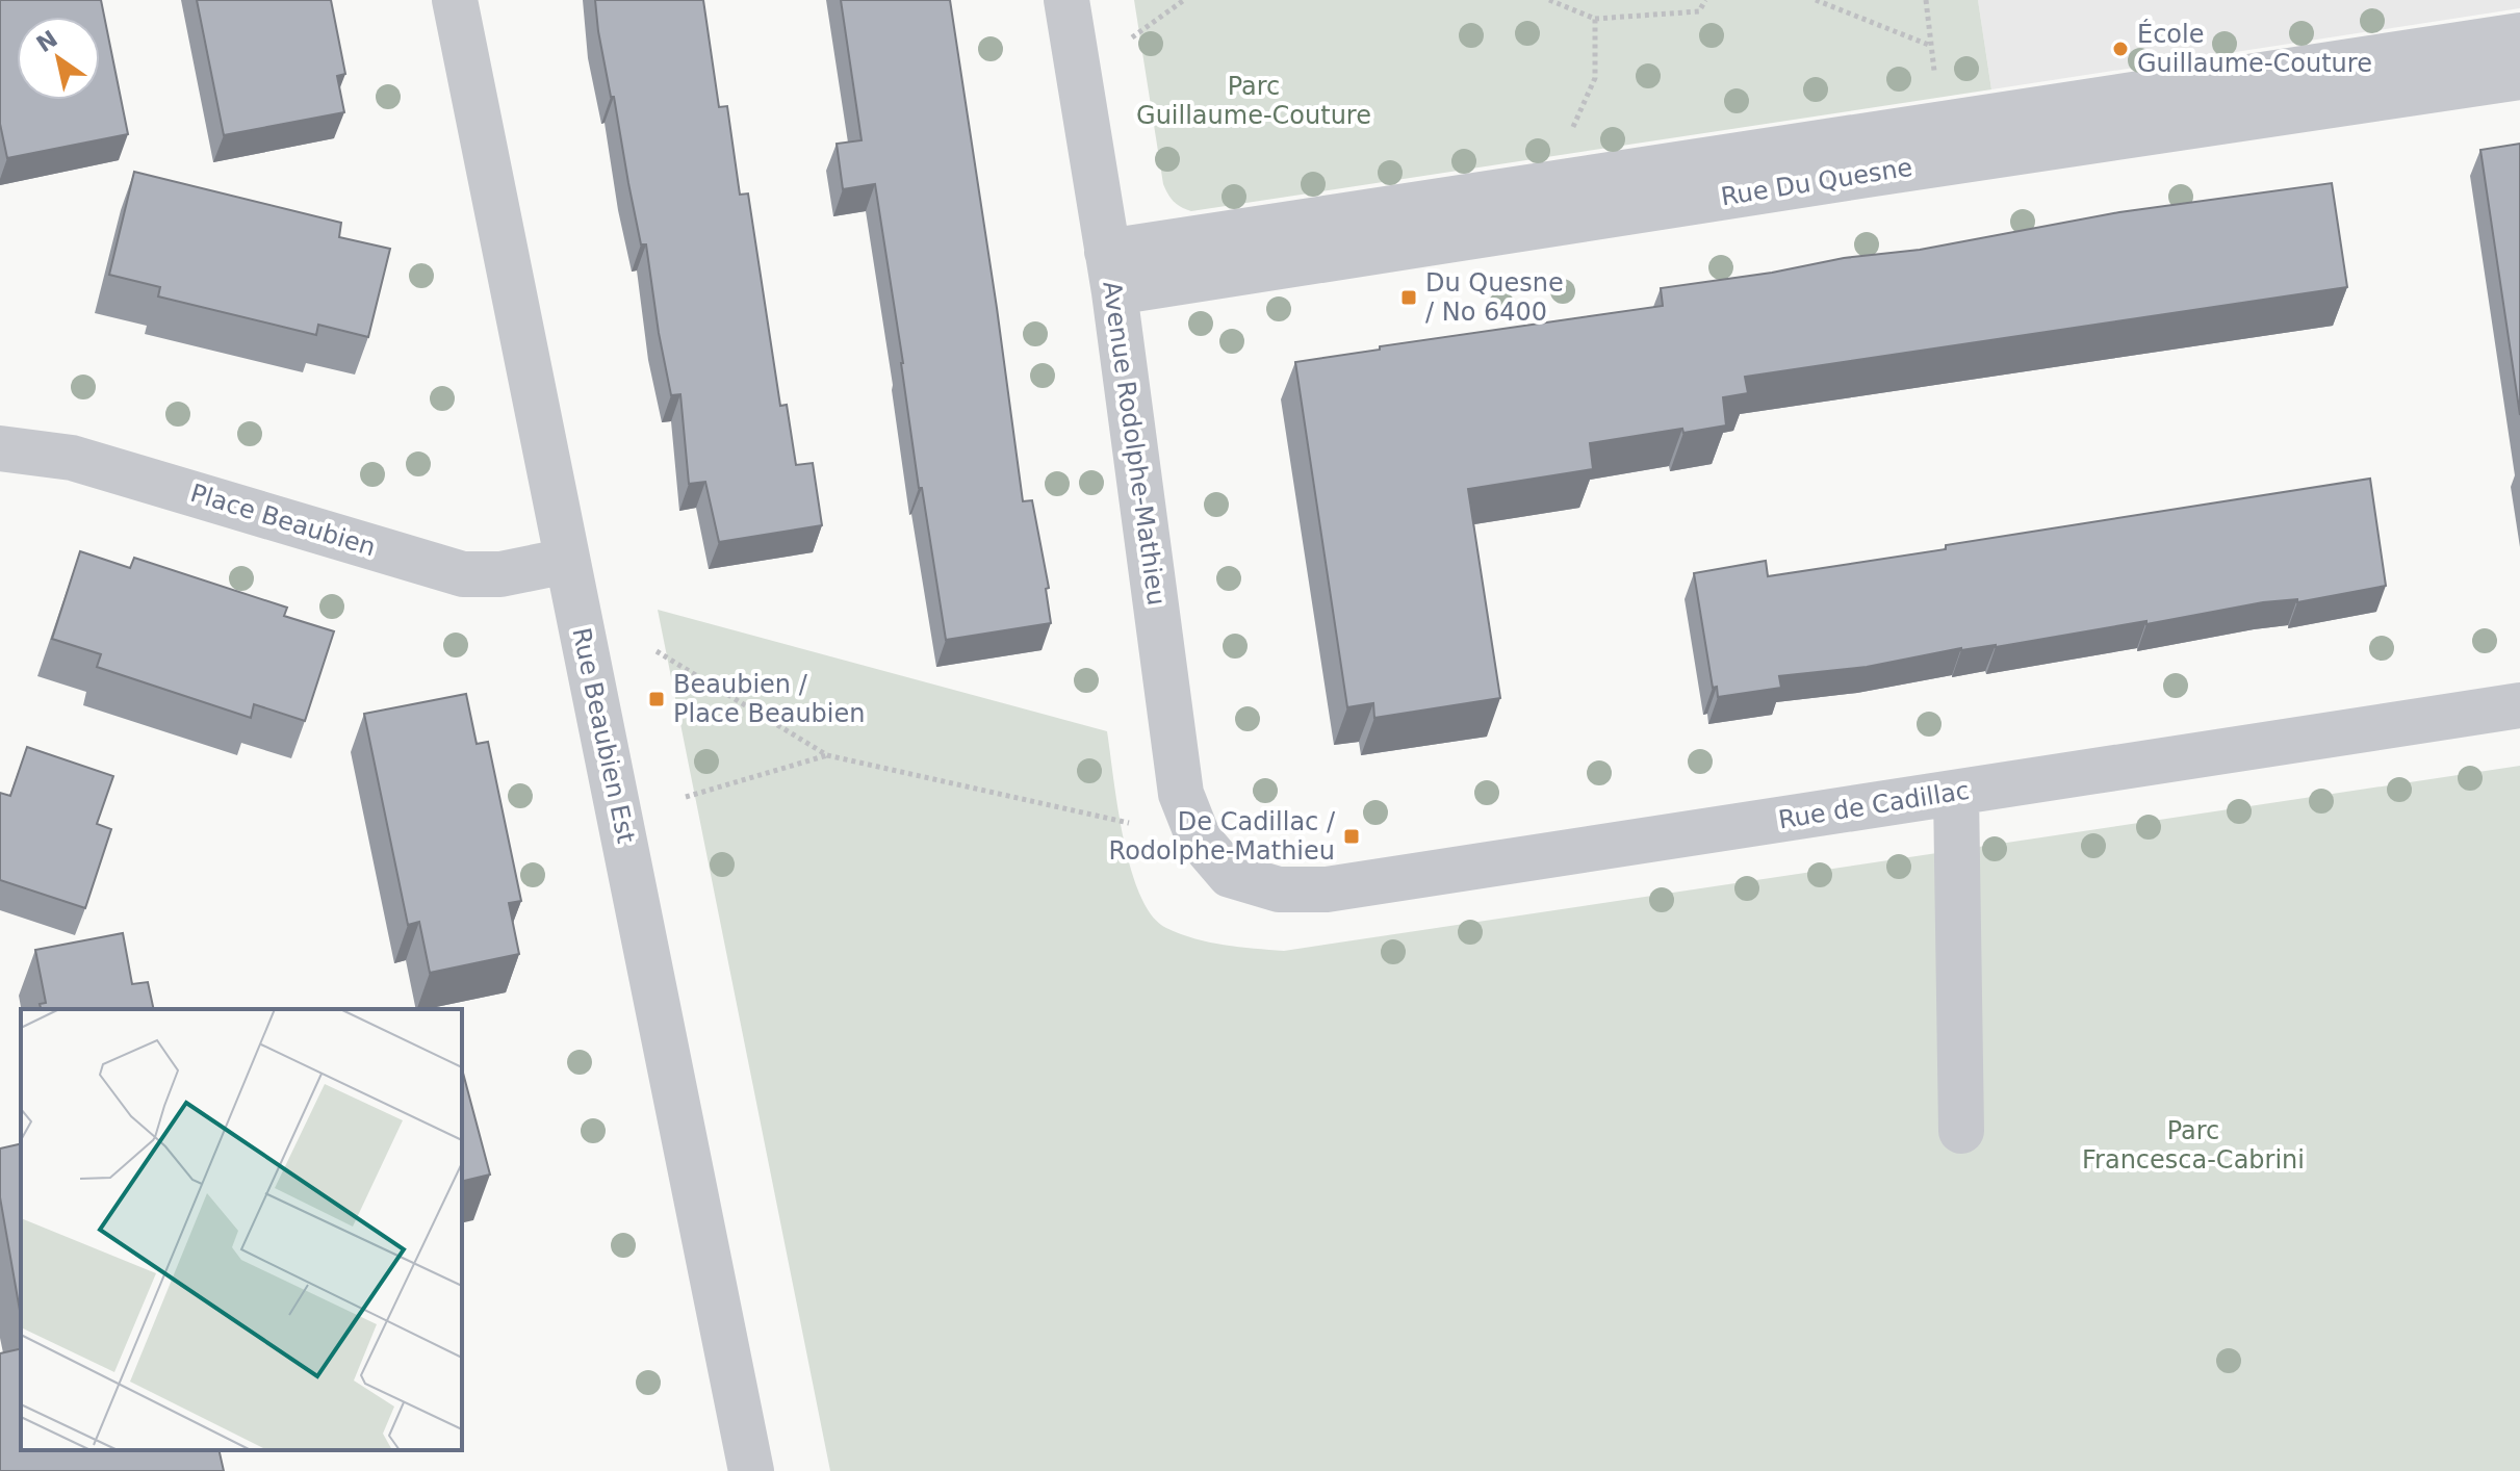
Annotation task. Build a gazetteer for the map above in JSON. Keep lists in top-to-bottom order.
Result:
{
  "streets": {
    "street": [
      "Rue Du Quesne",
      "Avenue Rodolphe-Mathieu",
      "Place Beaubien",
      "Rue Beaubien Est",
      "Rue de Cadillac"
    ]
  },
  "crossings": [
    ["Rue Du Quesne", "Avenue Rodolphe-Mathieu"],
    ["Avenue Rodolphe-Mathieu", "Rue de Cadillac"],
    ["Place Beaubien", "Rue Beaubien Est"]
  ],
  "parks": ["Parc Guillaume-Couture", "Parc Francesca-Cabrini"],
  "places": {
    "other": ["École Guillaume-Couture"],
    "transit": ["Du Quesne / No 6400", "Beaubien / Place Beaubien", "De Cadillac / Rodolphe-Mathieu"]
  },
  "north": "top left"
}
